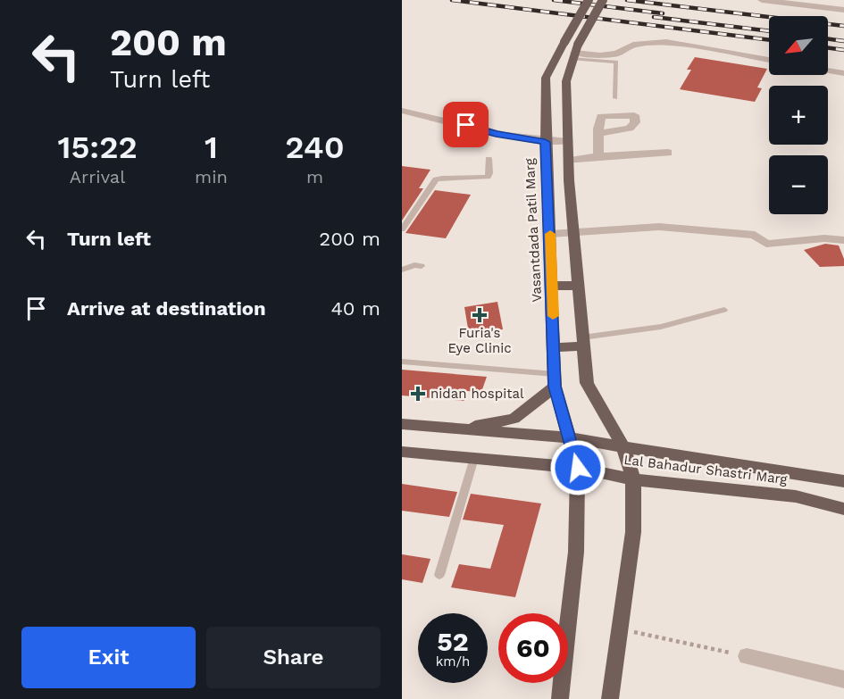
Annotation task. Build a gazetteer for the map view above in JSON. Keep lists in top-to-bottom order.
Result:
{
  "streets": {
    "main road": ["Vasantdada Patil Marg", "Lal Bahadur Shastri Marg"]
  },
  "crossings": [
    ["Vasantdada Patil Marg", "Lal Bahadur Shastri Marg"]
  ],
  "places": {
    "health": ["Furia's Eye Clinic", "nidan hospital"]
  },
  "north": "bottom left",
  "page": {
    "turn": ["200 m", "Turn left"],
    "map_buttons": ["+", "−"],
    "eta": [
      "15:22",
      "Arrival",
      "1",
      "min",
      "240",
      "m"
    ],
    "list": [
      {
        "name": "Turn left",
        "value": "200 m"
      },
      {
        "name": "Arrive at destination",
        "value": "40 m"
      }
    ],
    "speed": "52 km/h",
    "limit": "60",
    "buttons": ["Exit", "Share"]
  }
}
